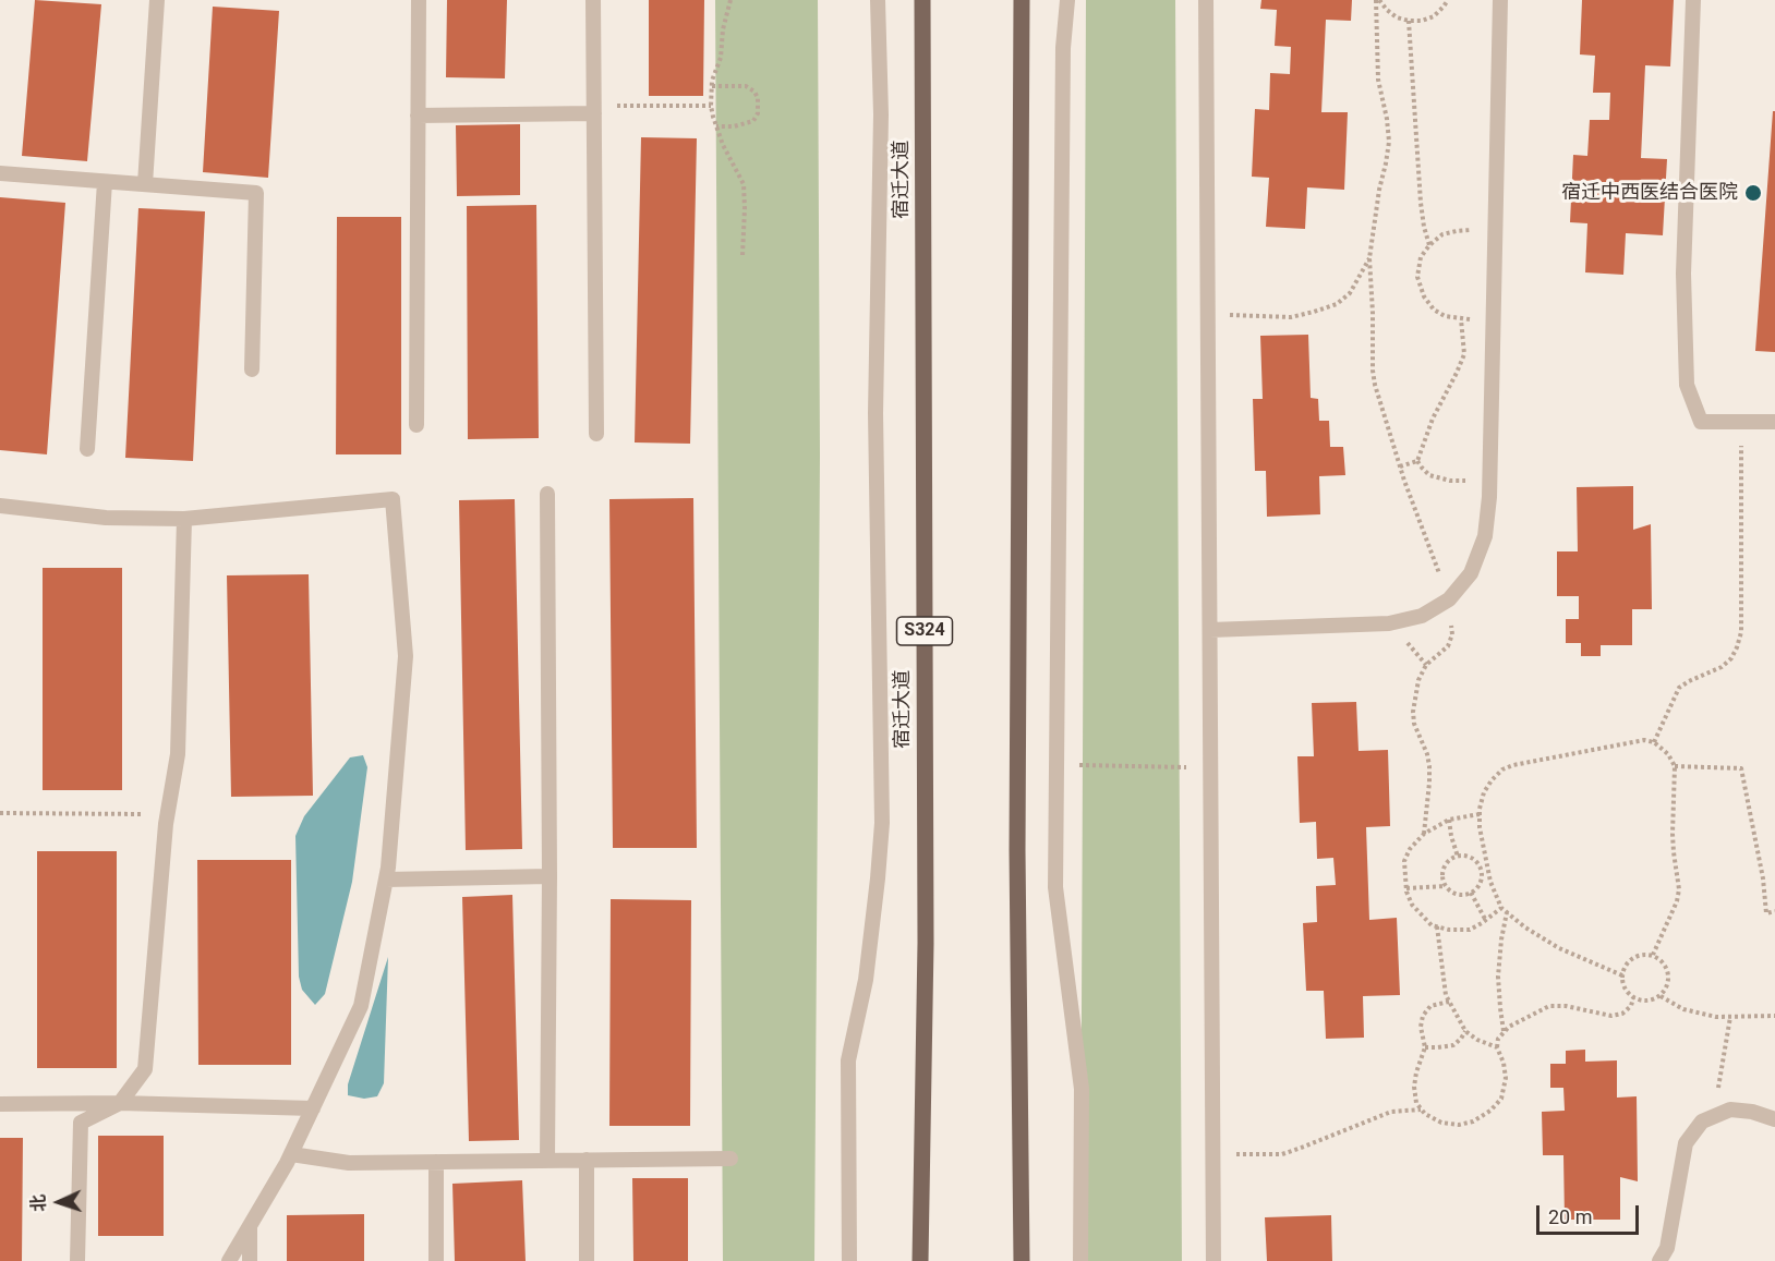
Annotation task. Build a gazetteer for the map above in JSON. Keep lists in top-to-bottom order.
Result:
{
  "streets": {
    "main road": ["宿迁大道", "S324"]
  },
  "places": ["宿迁中西医结合医院"],
  "scale_bar": "20 m",
  "north": "left"
}
